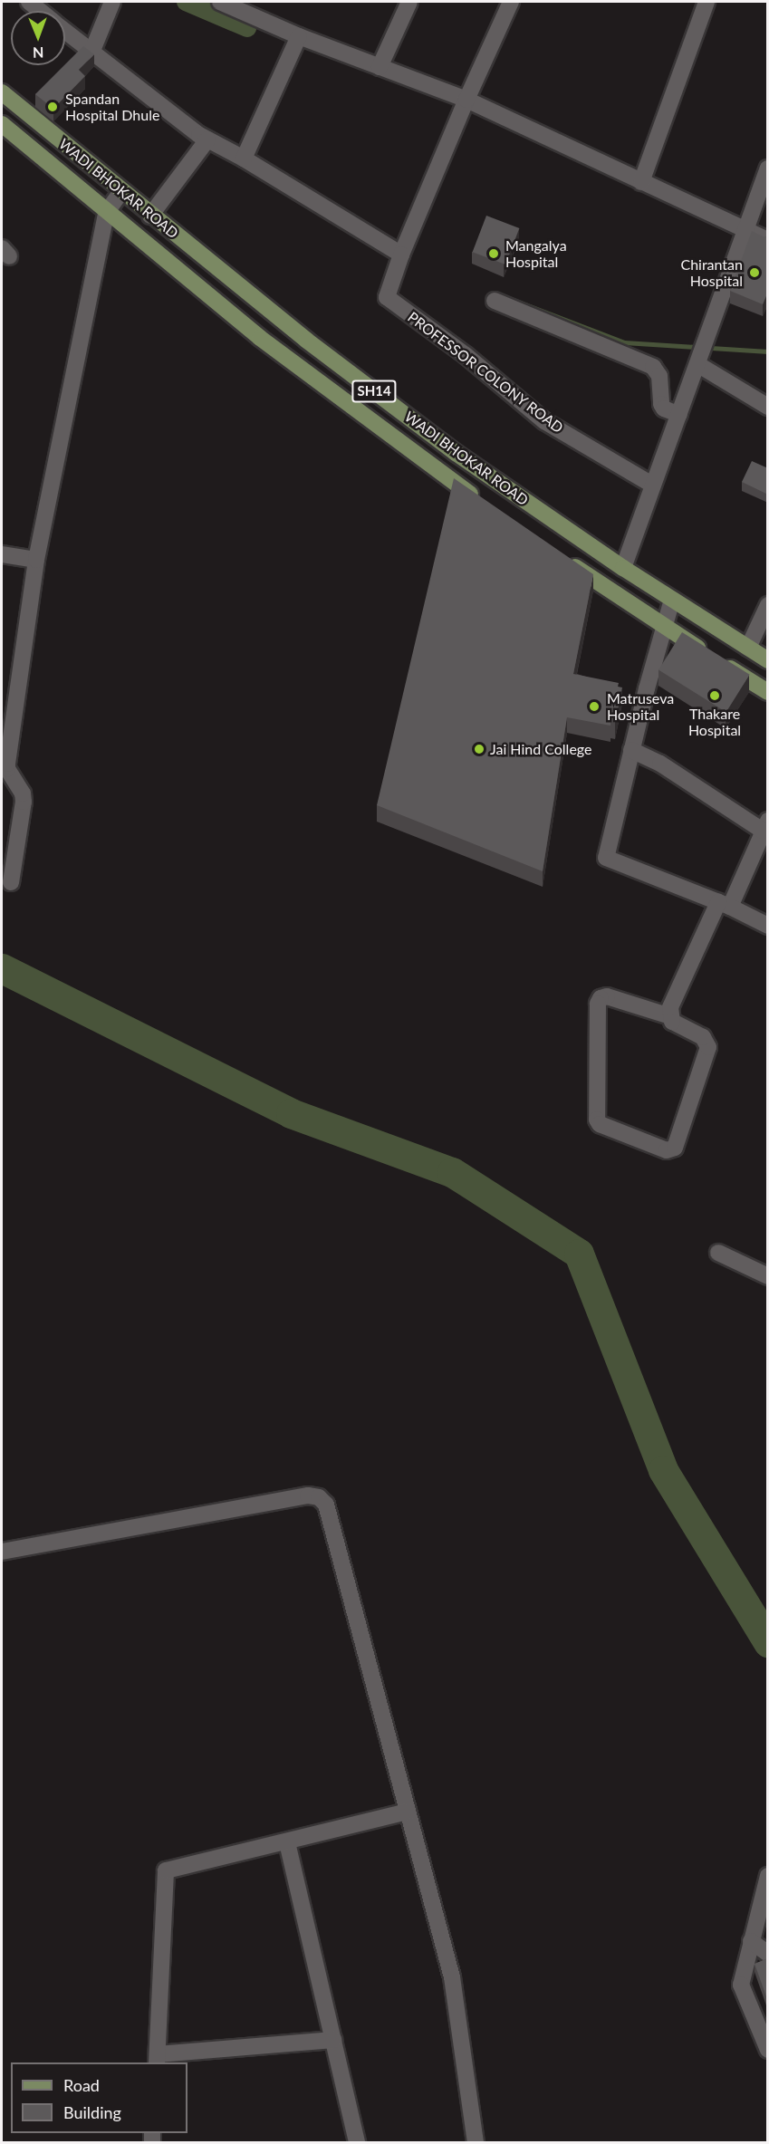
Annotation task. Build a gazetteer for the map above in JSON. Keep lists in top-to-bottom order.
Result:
{
  "streets": {
    "main road": ["WADI BHOKAR ROAD", "SH14"],
    "street": ["PROFESSOR COLONY ROAD"]
  },
  "places": [
    "Spandan Hospital Dhule",
    "Mangalya Hospital",
    "Chirantan Hospital",
    "Thakare Hospital",
    "Matruseva Hospital",
    "Jai Hind College"
  ],
  "legend": ["Road", "Building"],
  "north": "bottom"
}
